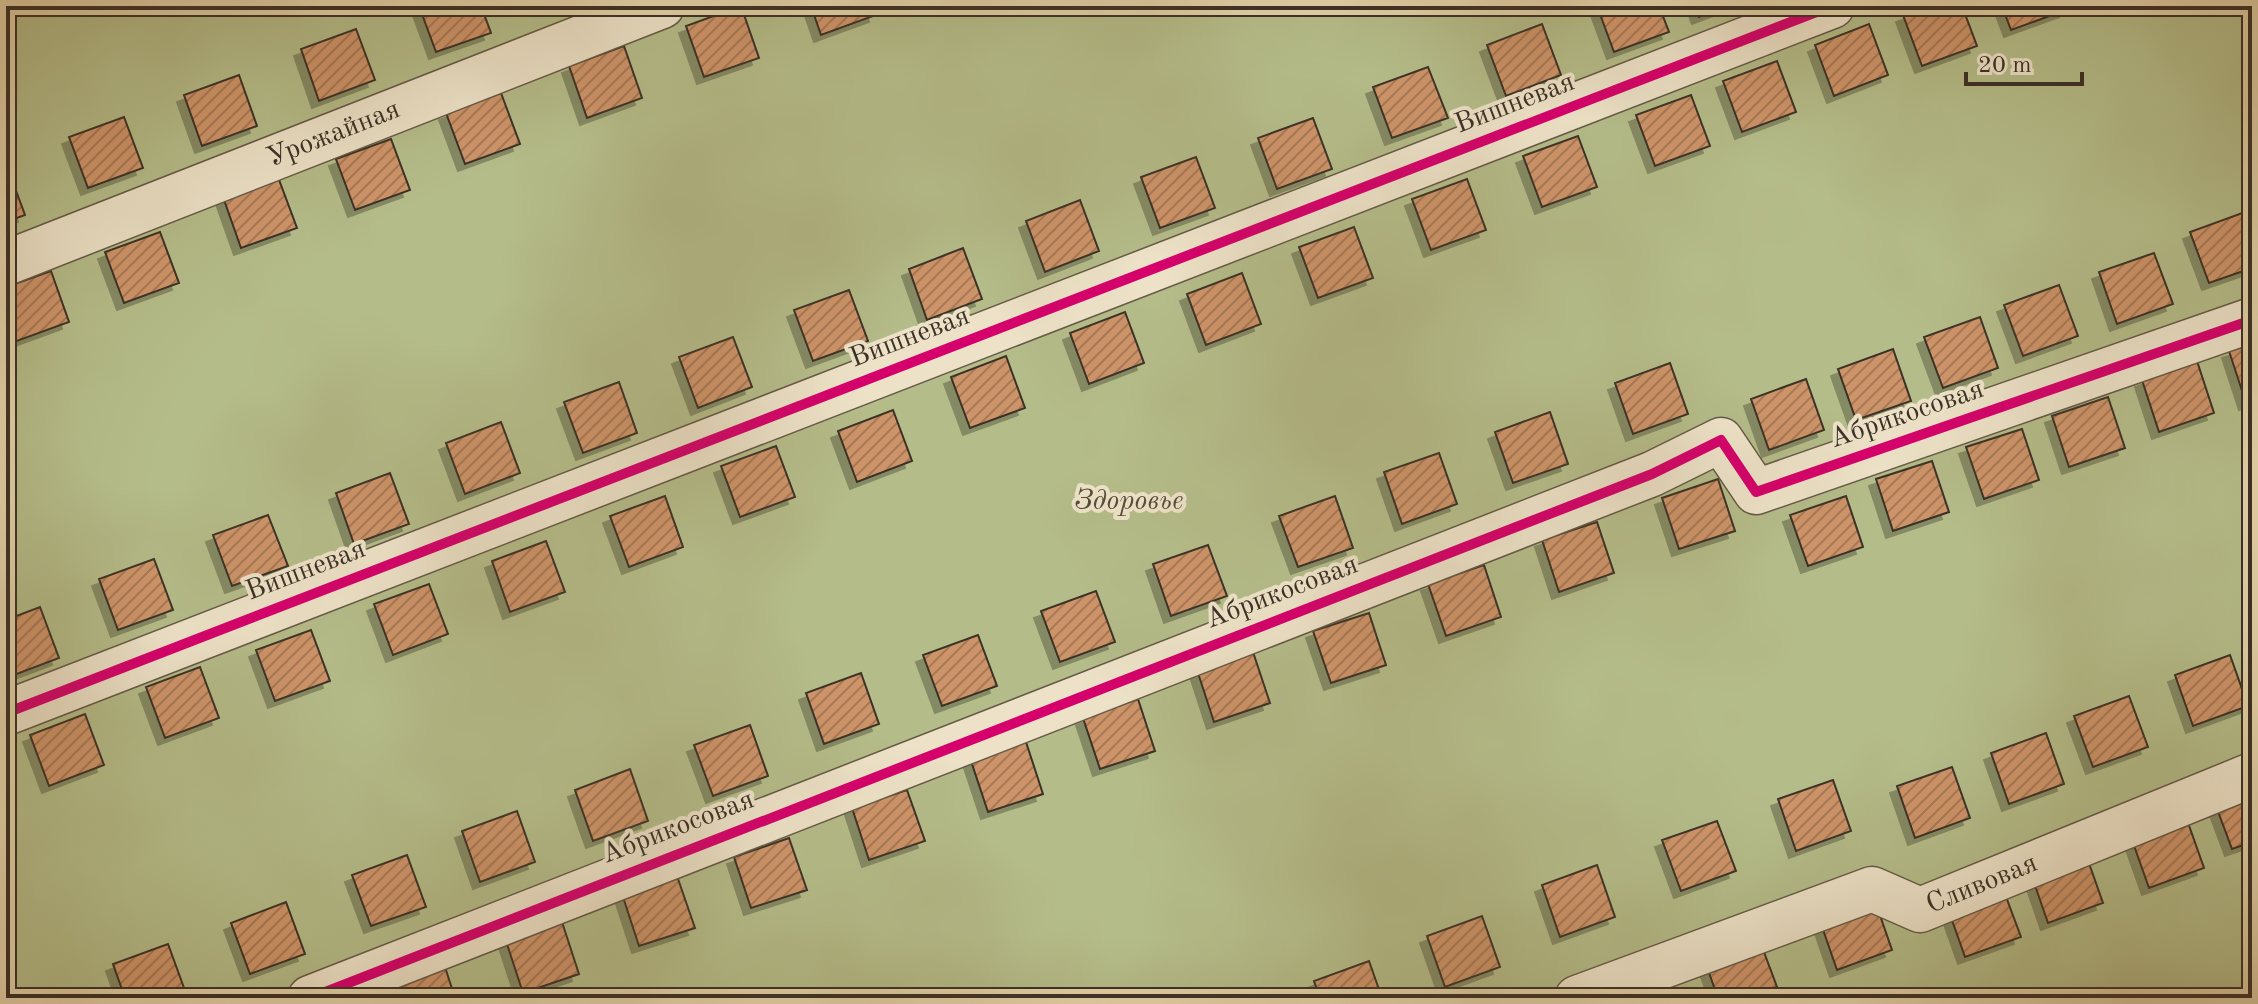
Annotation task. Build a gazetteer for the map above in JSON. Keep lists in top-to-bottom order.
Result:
{
  "streets": {
    "street": [
      "Вишневая",
      "Урожайная",
      "Абрикосовая",
      "Сливовая"
    ]
  },
  "parks": ["Здоровье"],
  "scale_bar": "20 m"
}
